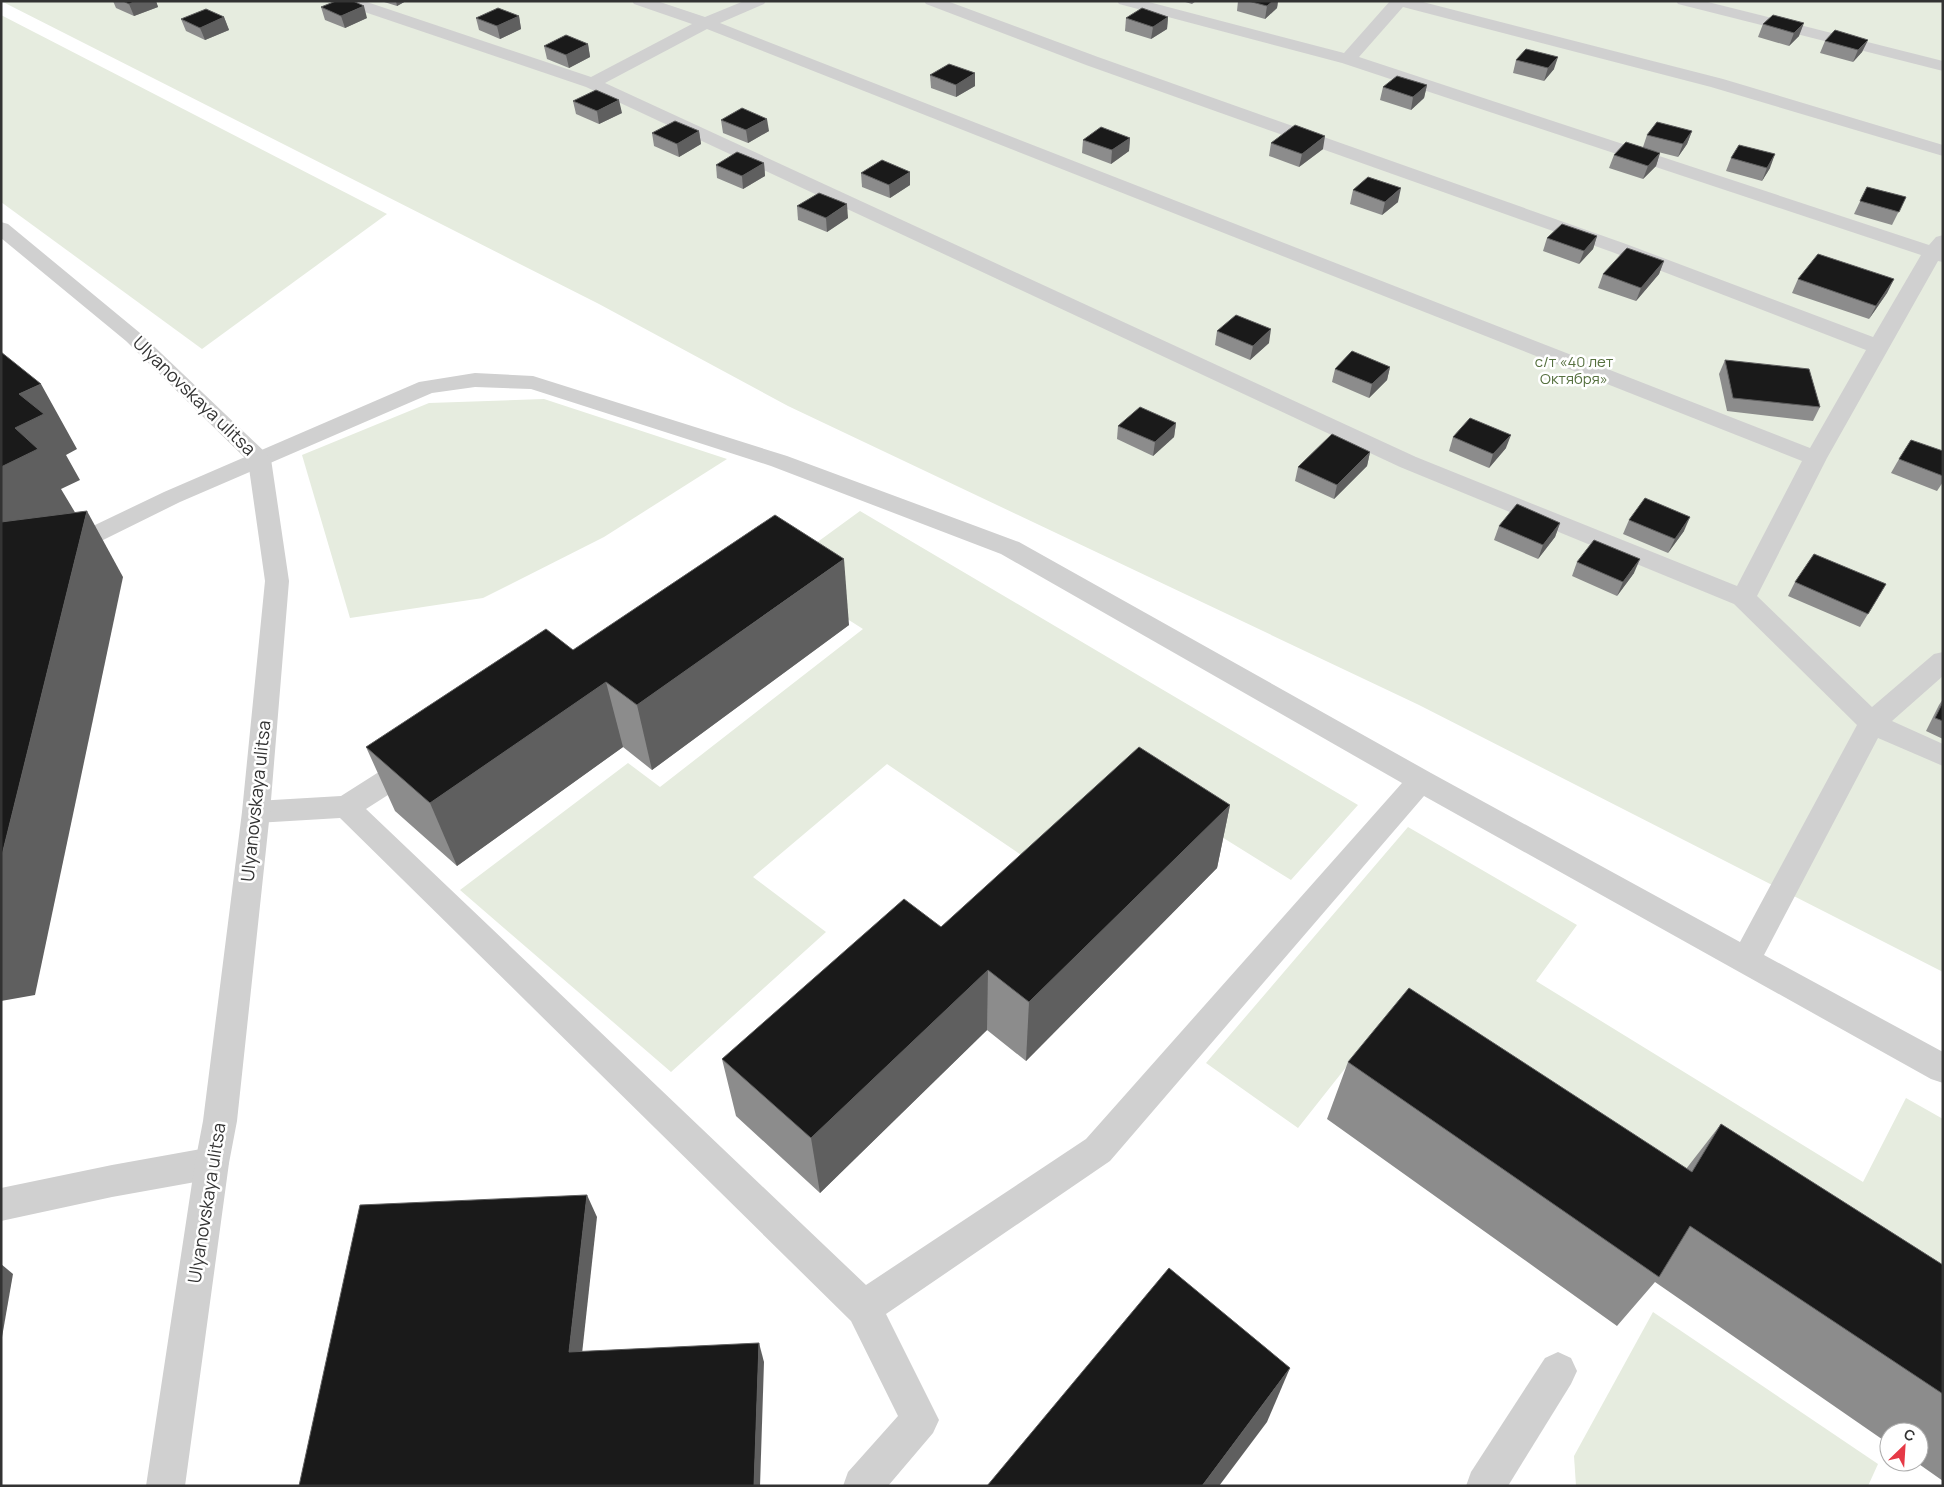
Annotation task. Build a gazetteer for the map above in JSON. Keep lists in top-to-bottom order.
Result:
{
  "streets": {
    "street": ["Ulyanovskaya ulitsa"]
  },
  "parks": ["с/т «40 лет Октября»"],
  "north": "top right"
}
